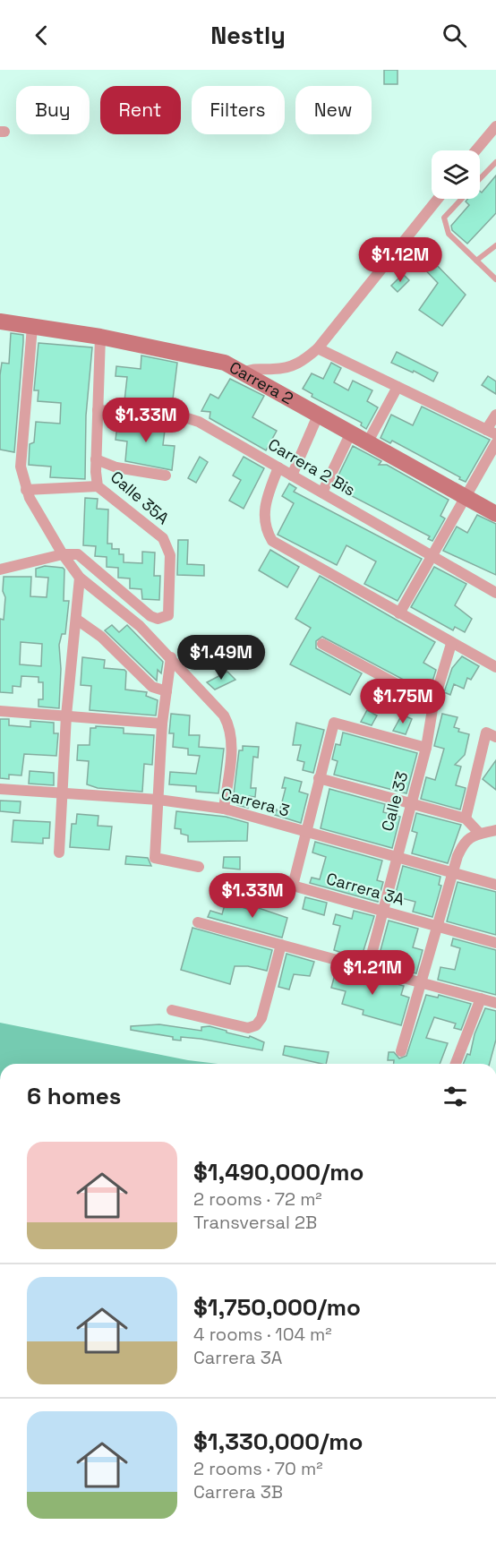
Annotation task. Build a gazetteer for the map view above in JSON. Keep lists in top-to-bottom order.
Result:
{
  "streets": {
    "street": [
      "Carrera 2",
      "Carrera 2 Bis",
      "Calle 35A",
      "Calle 33",
      "Carrera 3",
      "Carrera 3A"
    ]
  },
  "crossings": [
    ["Carrera 2", "Calle 35A"],
    ["Carrera 2 Bis", "Calle 35A"],
    ["Calle 33", "Carrera 3"],
    ["Calle 33", "Carrera 3A"],
    ["Carrera 3", "Carrera 3A"]
  ],
  "page": {
    "header": "Nestly",
    "chip": [
      "Buy",
      "Rent",
      "Filters",
      "New"
    ],
    "price": [
      "$1.12M",
      "$1.33M",
      "$1.49M",
      "$1.75M",
      "$1.33M",
      "$1.21M"
    ],
    "heading": "6 homes",
    "list": [
      {
        "name": "$1,490,000/mo",
        "note": "2 rooms · 72 m² · Transversal 2B"
      },
      {
        "name": "$1,750,000/mo",
        "note": "4 rooms · 104 m² · Carrera 3A"
      },
      {
        "name": "$1,330,000/mo",
        "note": "2 rooms · 70 m² · Carrera 3B"
      }
    ]
  }
}
